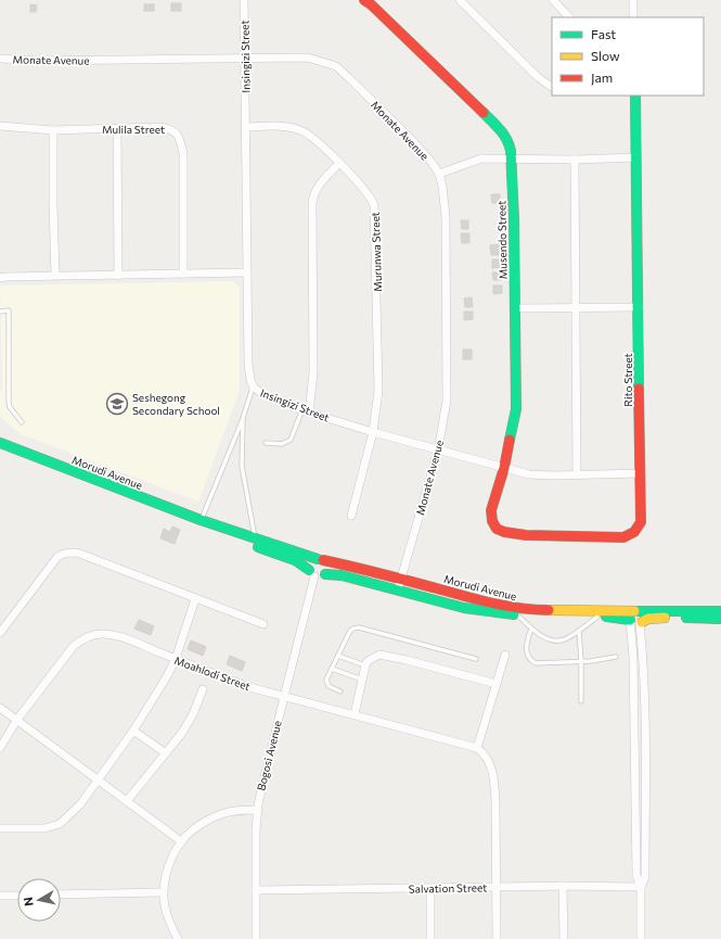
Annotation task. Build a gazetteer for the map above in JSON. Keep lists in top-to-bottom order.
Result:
{
  "streets": {
    "street": [
      "Insingizi Street",
      "Monate Avenue",
      "Mulila Street",
      "Musendo Street",
      "Murunwa Street",
      "Rito Street",
      "Morudi Avenue",
      "Moahlodi Street",
      "Bogosi Avenue",
      "Salvation Street"
    ]
  },
  "crossings": [
    ["Insingizi Street", "Monate Avenue"],
    ["Insingizi Street", "Musendo Street"],
    ["Insingizi Street", "Murunwa Street"],
    ["Insingizi Street", "Rito Street"],
    ["Monate Avenue", "Morudi Avenue"],
    ["Musendo Street", "Rito Street"],
    ["Morudi Avenue", "Bogosi Avenue"],
    ["Moahlodi Street", "Bogosi Avenue"],
    ["Bogosi Avenue", "Salvation Street"]
  ],
  "places": {
    "school or university": ["Seshegong Secondary School"]
  },
  "legend": ["Fast", "Slow", "Jam"],
  "north": "left"
}
